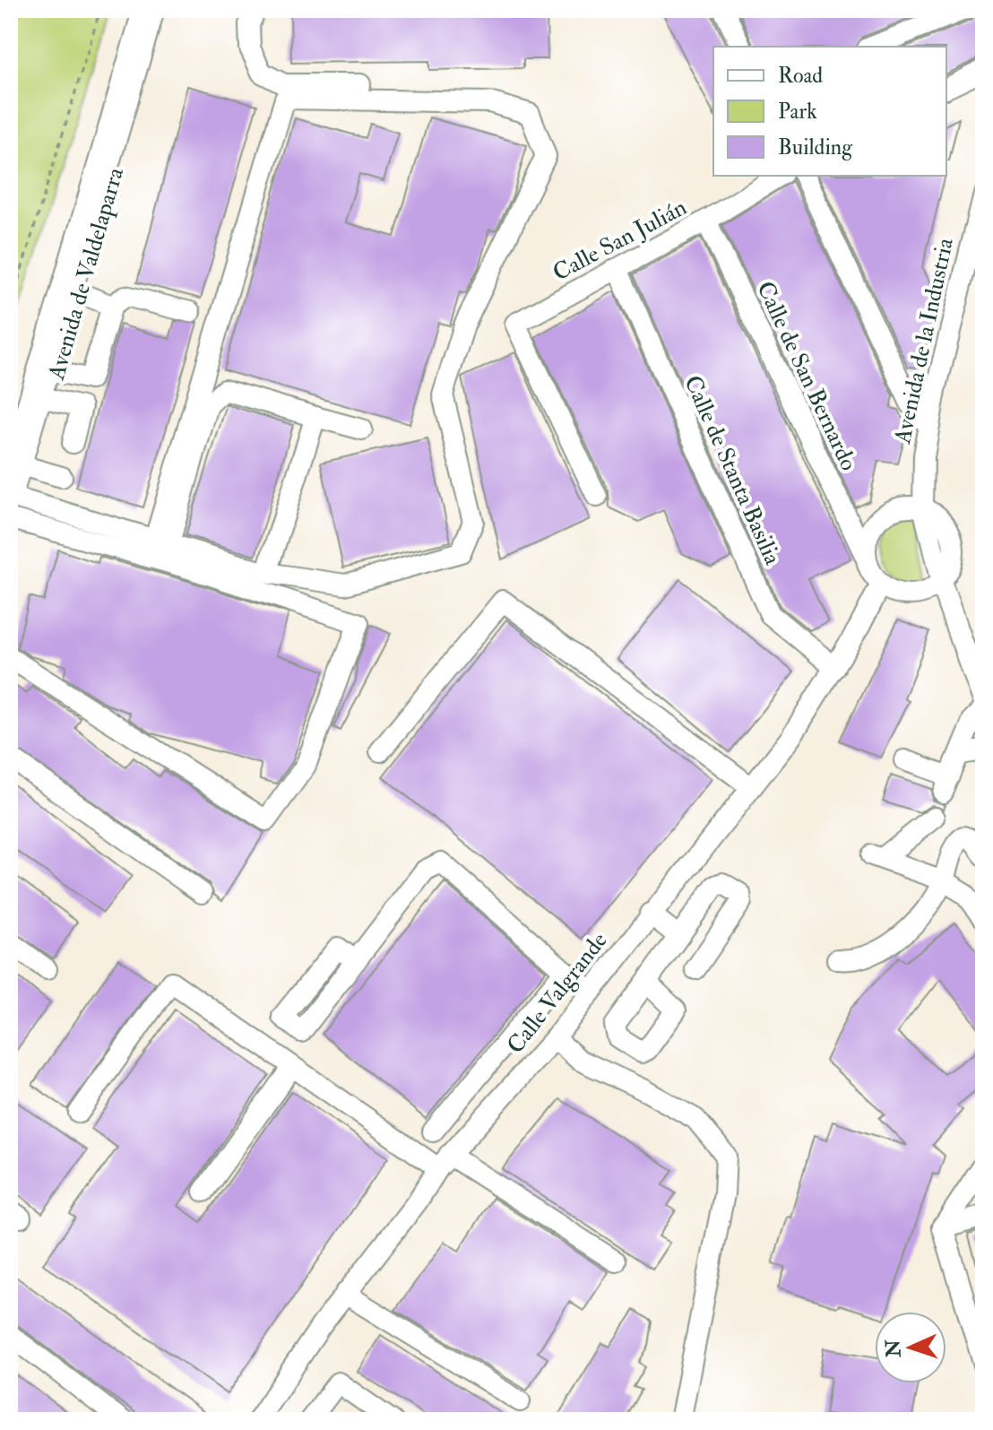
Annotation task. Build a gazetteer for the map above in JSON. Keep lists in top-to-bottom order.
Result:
{
  "streets": {
    "highway": ["Avenida de Valdelaparra"],
    "street": [
      "Calle San Julián",
      "Avenida de la Industria",
      "Calle de San Bernardo",
      "Calle de Stanta Basilia",
      "Calle Valgrande"
    ]
  },
  "crossings": [
    ["Calle San Julián", "Calle de San Bernardo"],
    ["Calle San Julián", "Calle de Stanta Basilia"],
    ["Avenida de la Industria", "Calle de San Bernardo"],
    ["Avenida de la Industria", "Calle Valgrande"],
    ["Calle de San Bernardo", "Calle Valgrande"],
    ["Calle de Stanta Basilia", "Calle Valgrande"]
  ],
  "legend": ["Road", "Park", "Building"],
  "north": "left"
}
